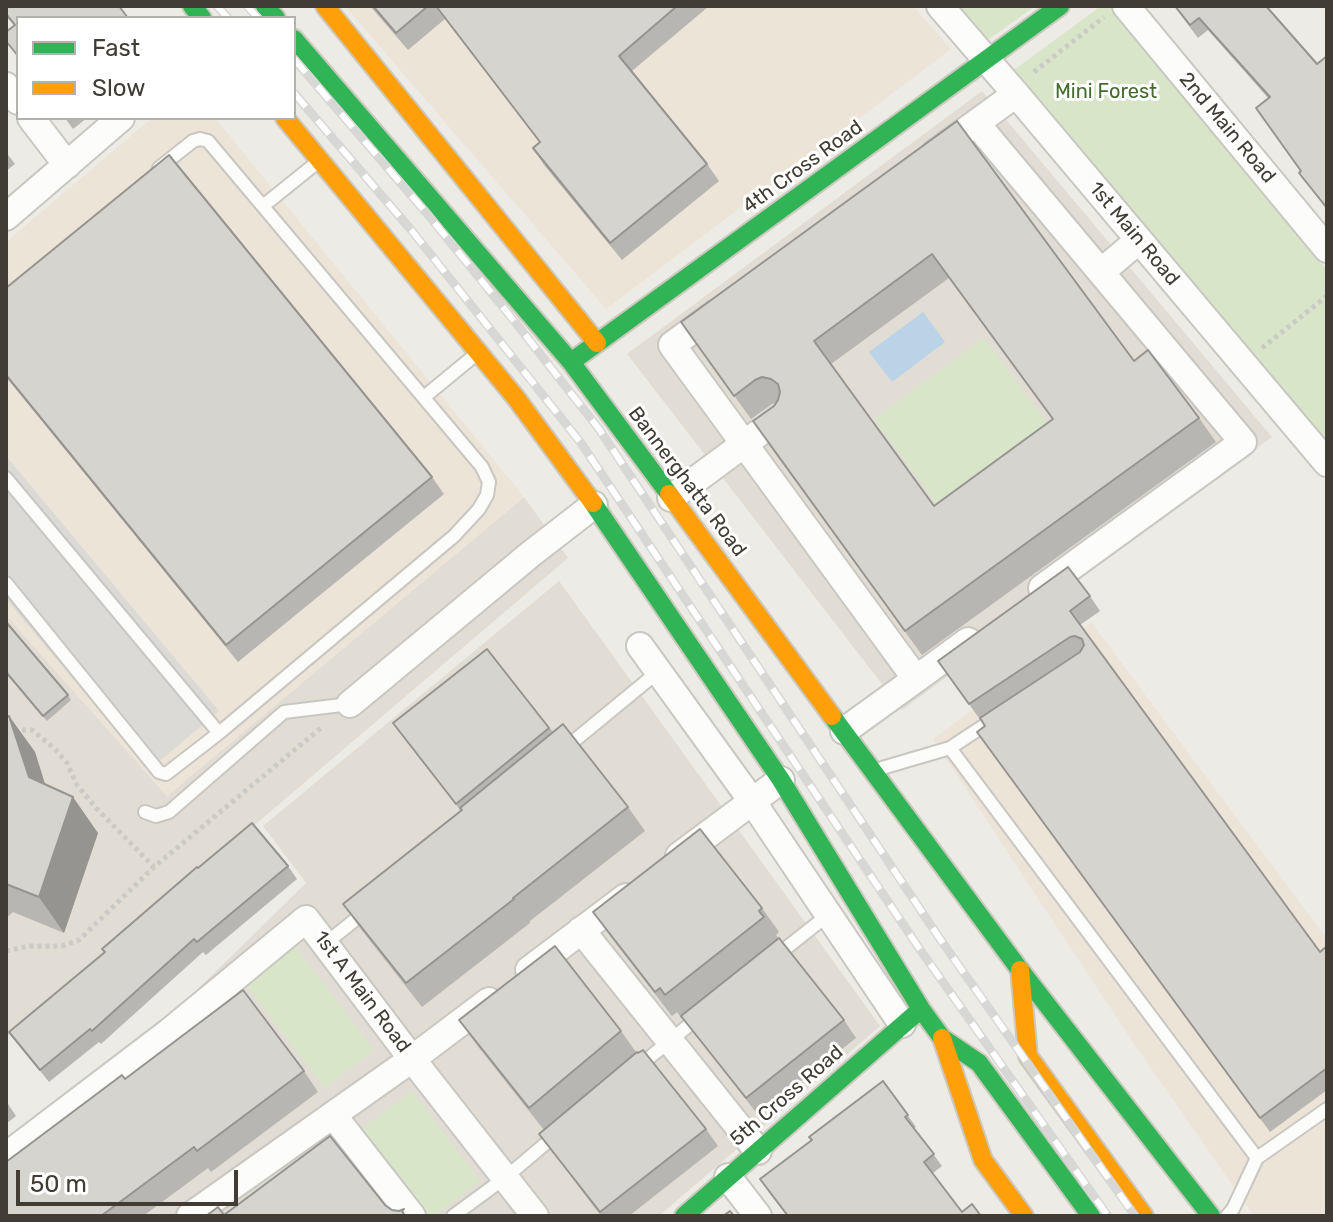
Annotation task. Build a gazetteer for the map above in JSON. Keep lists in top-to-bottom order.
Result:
{
  "streets": {
    "main road": ["4th Cross Road", "Bannerghatta Road", "5th Cross Road"],
    "street": ["2nd Main Road", "1st Main Road", "1st A Main Road"]
  },
  "crossings": [
    ["4th Cross Road", "1st Main Road"],
    ["4th Cross Road", "Bannerghatta Road"]
  ],
  "parks": ["Mini Forest"],
  "legend": ["Fast", "Slow"],
  "scale_bar": "50 m"
}
